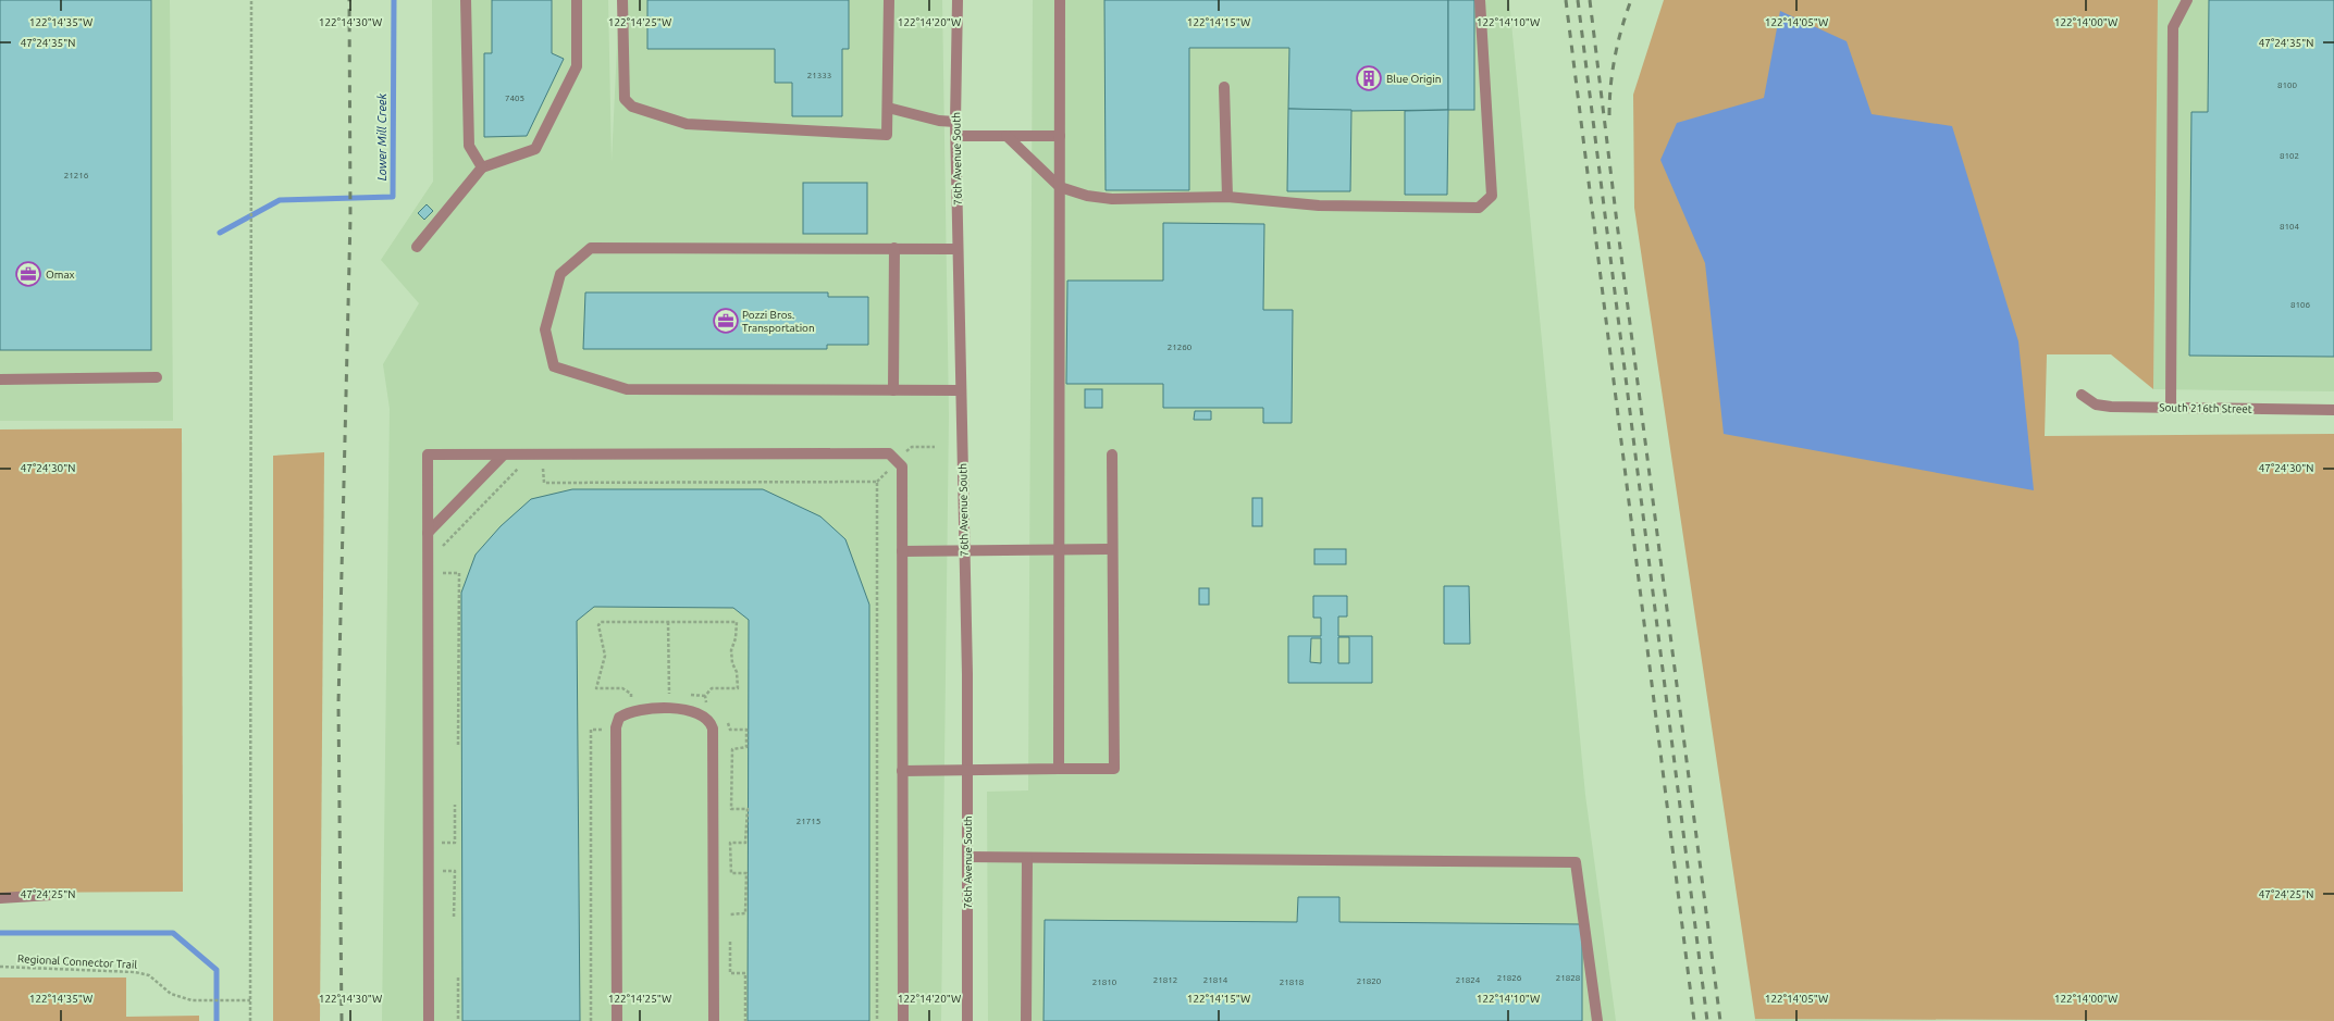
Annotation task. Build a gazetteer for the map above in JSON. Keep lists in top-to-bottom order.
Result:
{
  "streets": {
    "street": ["76th Avenue South", "South 216th Street"],
    "path": ["Regional Connector Trail"]
  },
  "water": ["Lower Mill Creek"],
  "places": {
    "building": ["Blue Origin"],
    "office": ["Omax", "Pozzi Bros. Transportation"]
  },
  "house_numbers": [
    "21333",
    "8100",
    "7405",
    "8102",
    "21216",
    "8104",
    "8106",
    "21260",
    "21715",
    "21826",
    "21828",
    "21812",
    "21814",
    "21824",
    "21820",
    "21810",
    "21818"
  ],
  "coordinates": [
    "122°14'35\"W",
    "122°14'30\"W",
    "122°14'25\"W",
    "122°14'20\"W",
    "122°14'15\"W",
    "122°14'10\"W",
    "122°14'05\"W",
    "122°14'00\"W",
    "47°24'35\"N",
    "47°24'30\"N",
    "47°24'25\"N"
  ]
}
